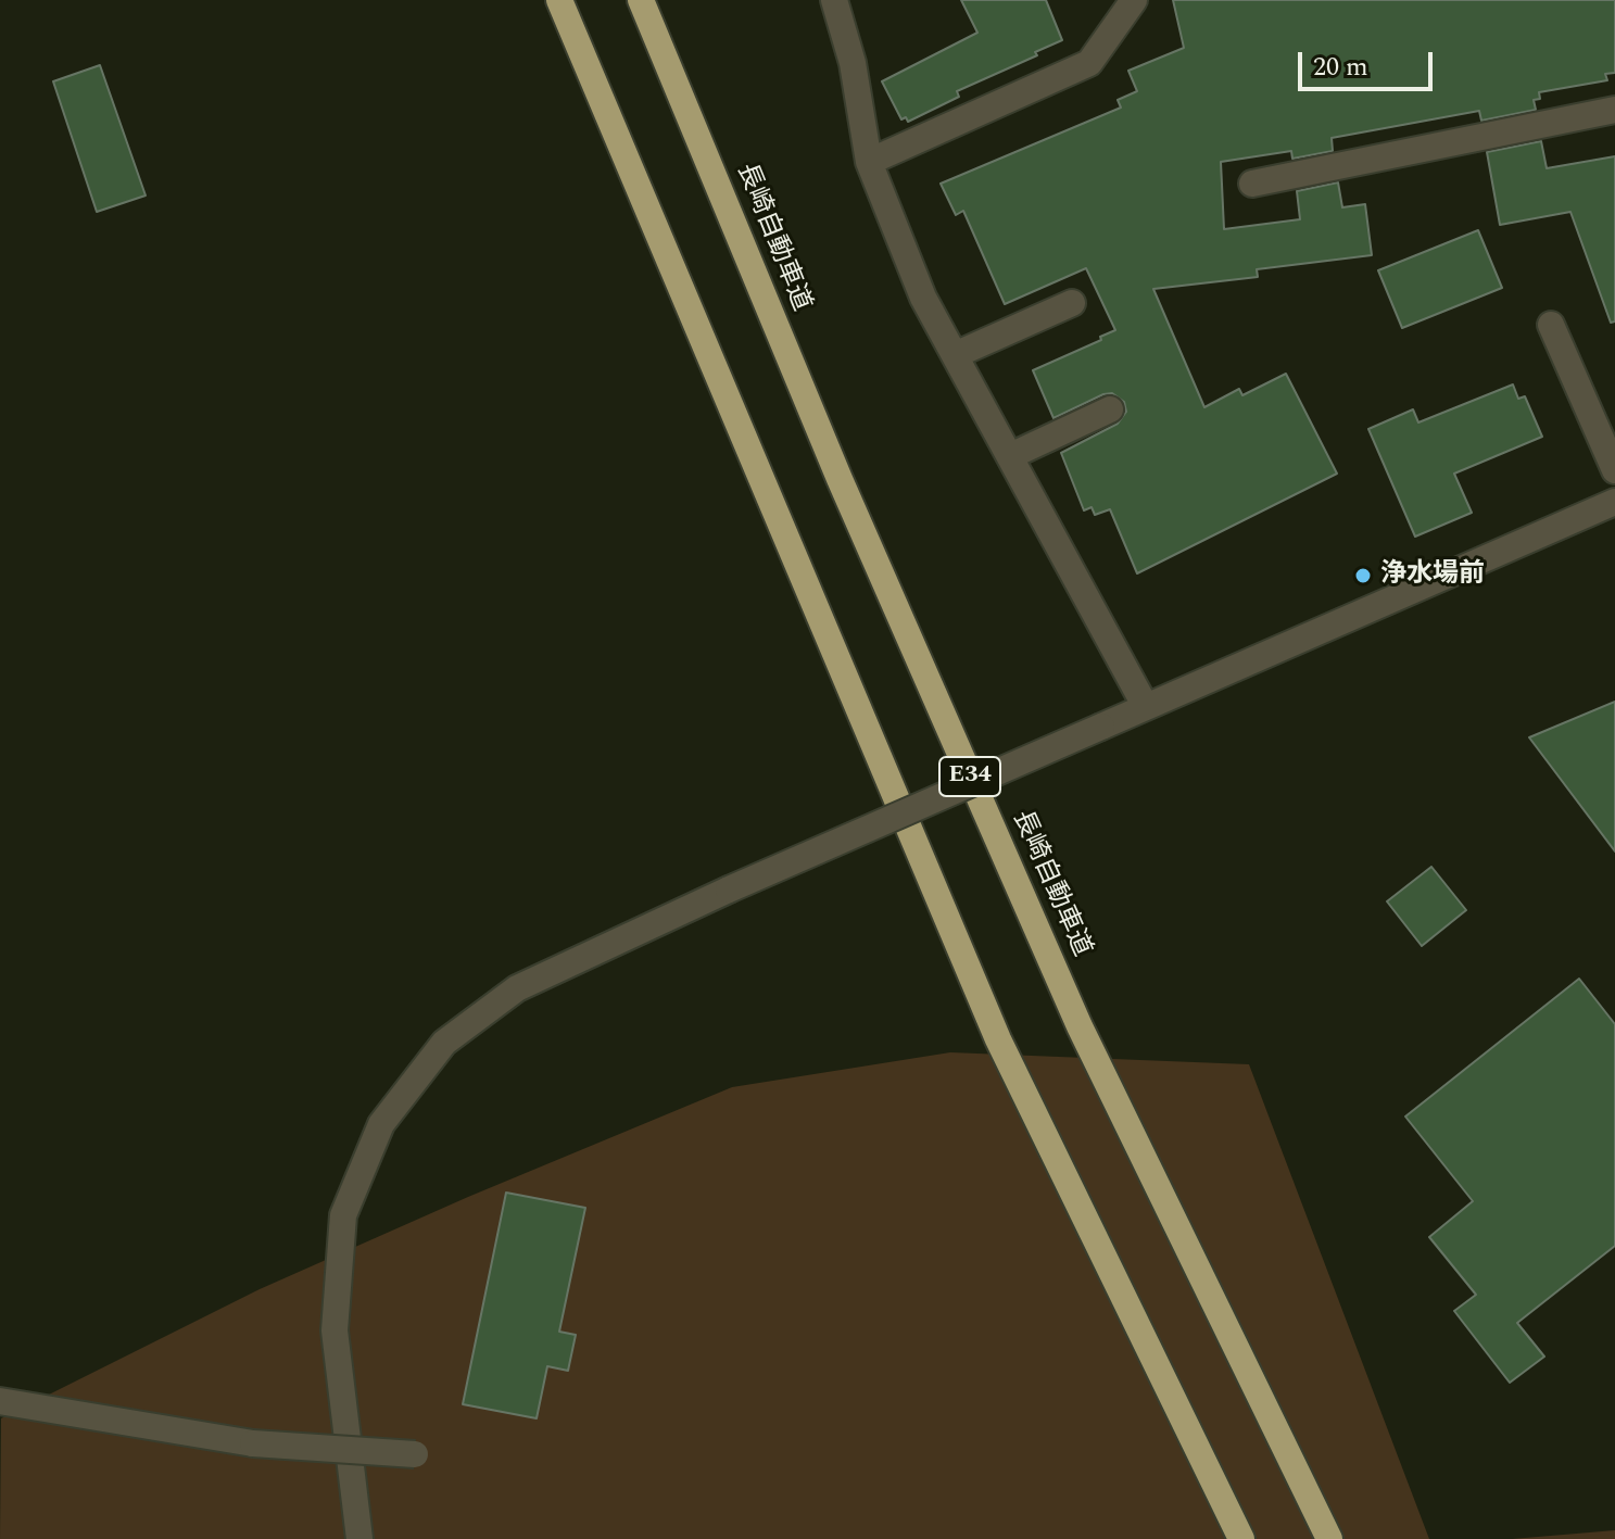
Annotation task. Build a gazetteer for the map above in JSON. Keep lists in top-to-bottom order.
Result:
{
  "streets": {
    "highway": ["長崎自動車道", "E34"]
  },
  "places": ["浄水場前"],
  "scale_bar": "20 m"
}
